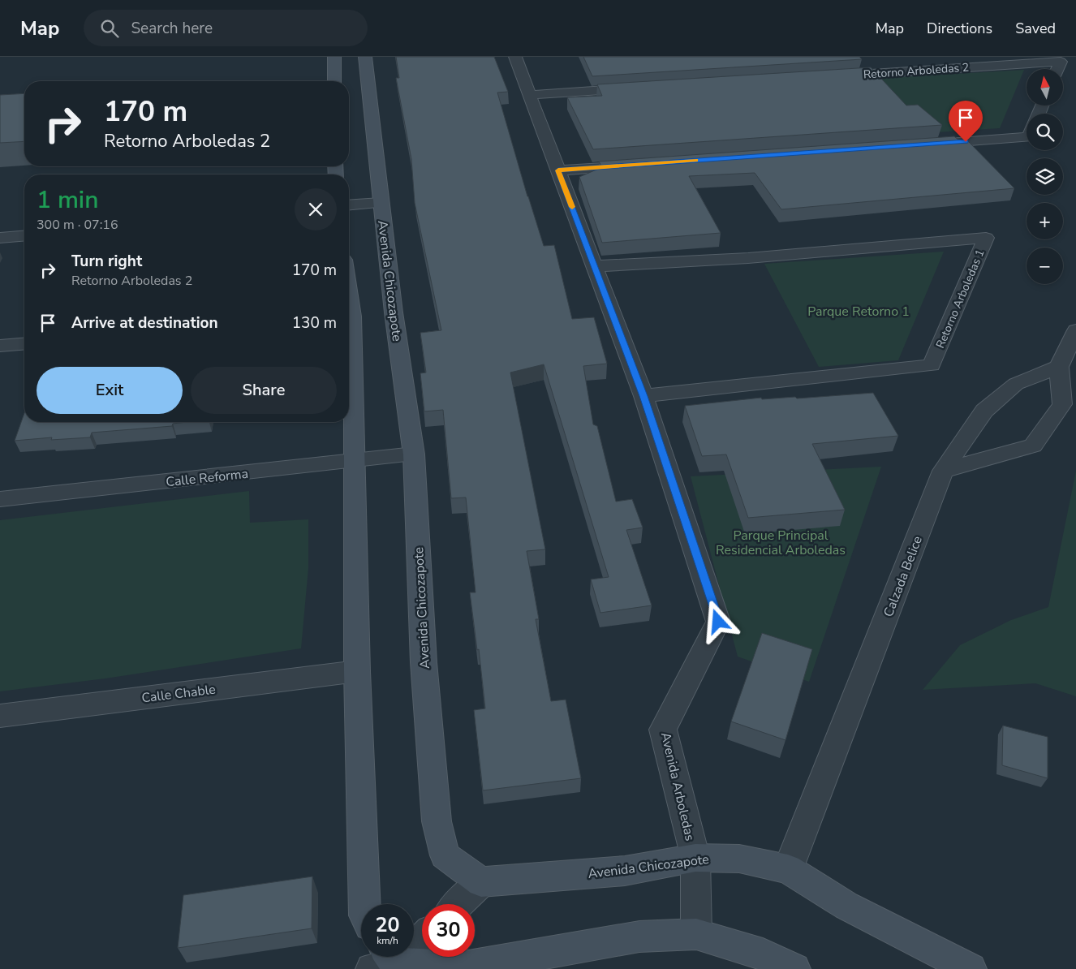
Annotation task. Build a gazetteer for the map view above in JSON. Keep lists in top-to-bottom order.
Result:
{
  "streets": {
    "main road": ["Avenida Chicozapote"],
    "street": [
      "Retorno Arboledas 2",
      "Retorno Arboledas 1",
      "Calle Reforma",
      "Calzada Belice",
      "Calle Chable",
      "Avenida Arboledas"
    ]
  },
  "crossings": [
    ["Avenida Chicozapote", "Calle Reforma"],
    ["Avenida Chicozapote", "Calzada Belice"],
    ["Avenida Chicozapote", "Avenida Arboledas"],
    ["Retorno Arboledas 1", "Avenida Arboledas"]
  ],
  "parks": ["Parque Retorno 1", "Parque Principal Residencial Arboledas"],
  "north": "top",
  "page": {
    "header": "Map",
    "search": "Search here",
    "nav": ["Map", "Directions", "Saved"],
    "map_buttons": ["+", "−"],
    "turn": ["170 m", "Retorno Arboledas 2"],
    "heading": ["1 min", "300 m · 07:16"],
    "list": [
      {
        "name": "Turn right",
        "note": "Retorno Arboledas 2",
        "value": "170 m"
      },
      {
        "name": "Arrive at destination",
        "value": "130 m"
      }
    ],
    "buttons": ["Exit", "Share"],
    "speed": "20 km/h",
    "limit": "30"
  }
}
